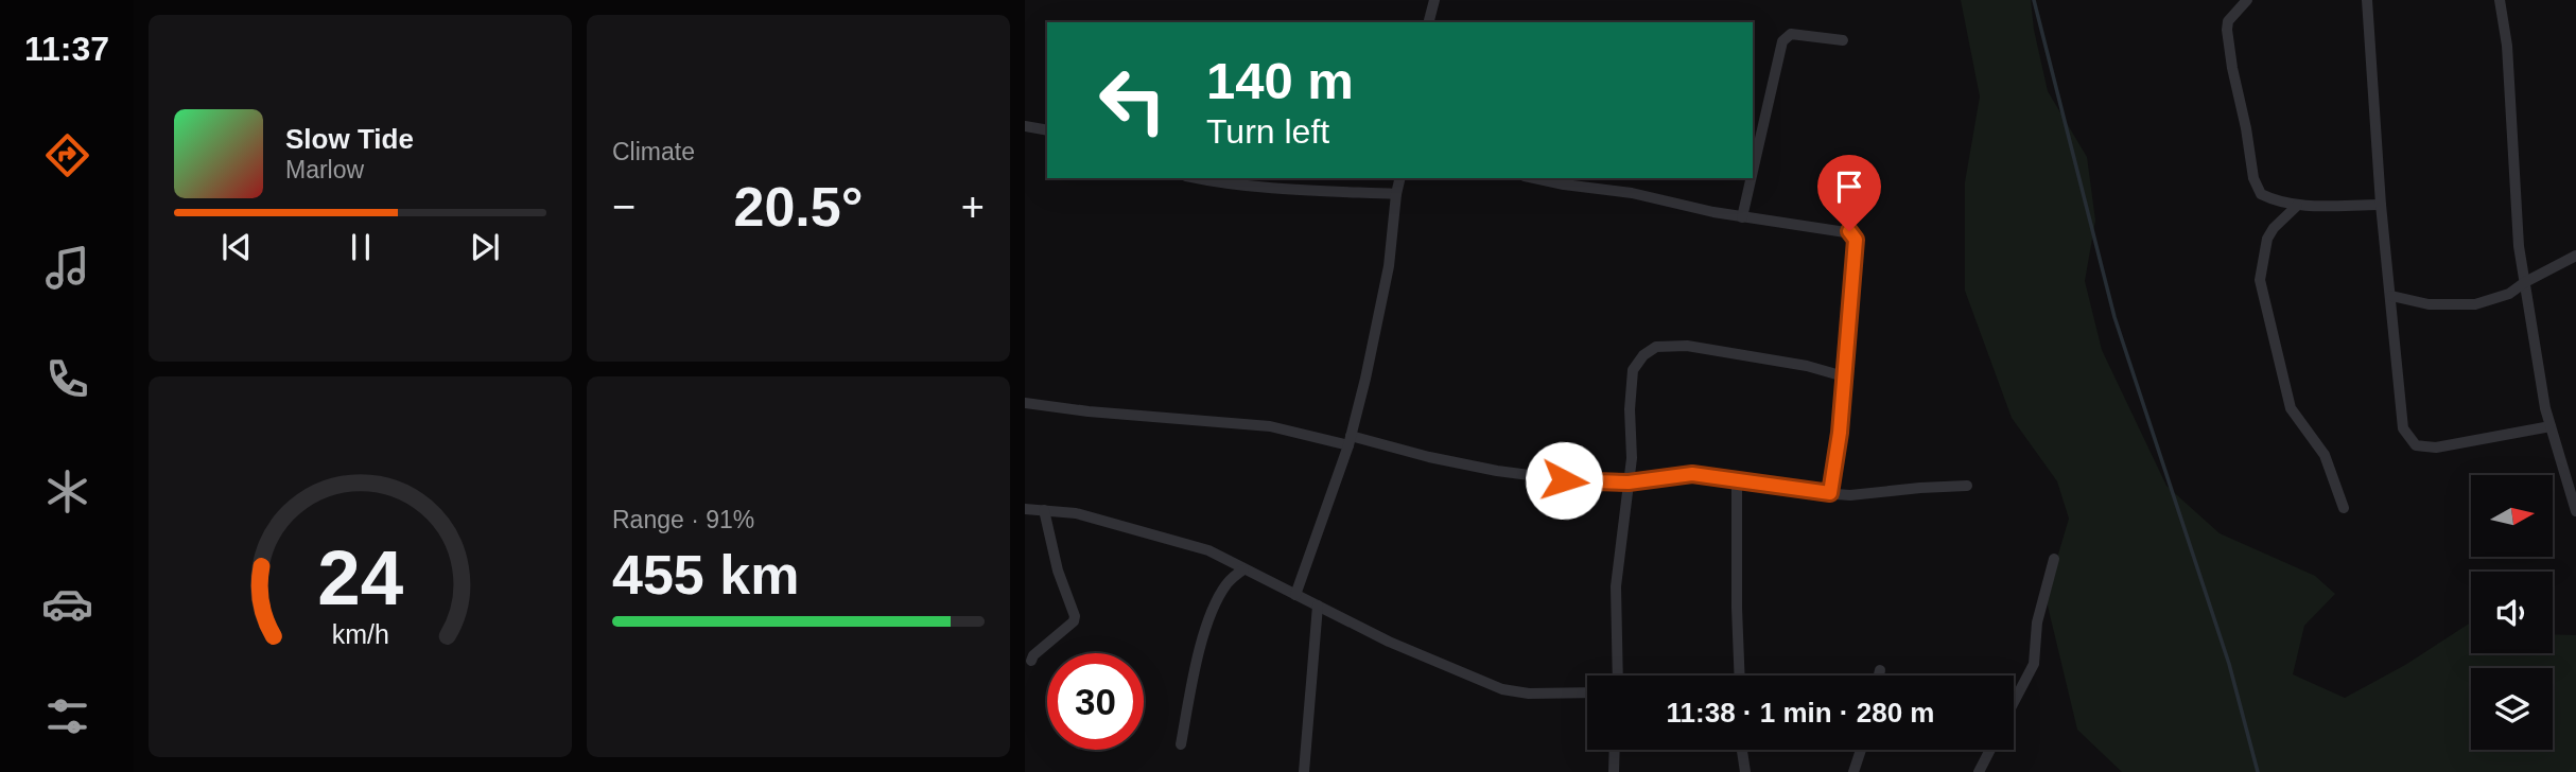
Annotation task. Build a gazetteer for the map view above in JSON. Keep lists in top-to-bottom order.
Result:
{
  "north": "right",
  "page": {
    "tabs": "11:37",
    "tile": [
      "Climate",
      ["Range · 91%", "455 km"]
    ],
    "turn": ["140 m", "Turn left"],
    "song": ["Slow Tide", "Marlow"],
    "heat": ["−", "20.5°", "+"],
    "limit": "30",
    "trip": "11:38 · 1 min · 280 m",
    "gauge": ["24", "km/h"]
  }
}
